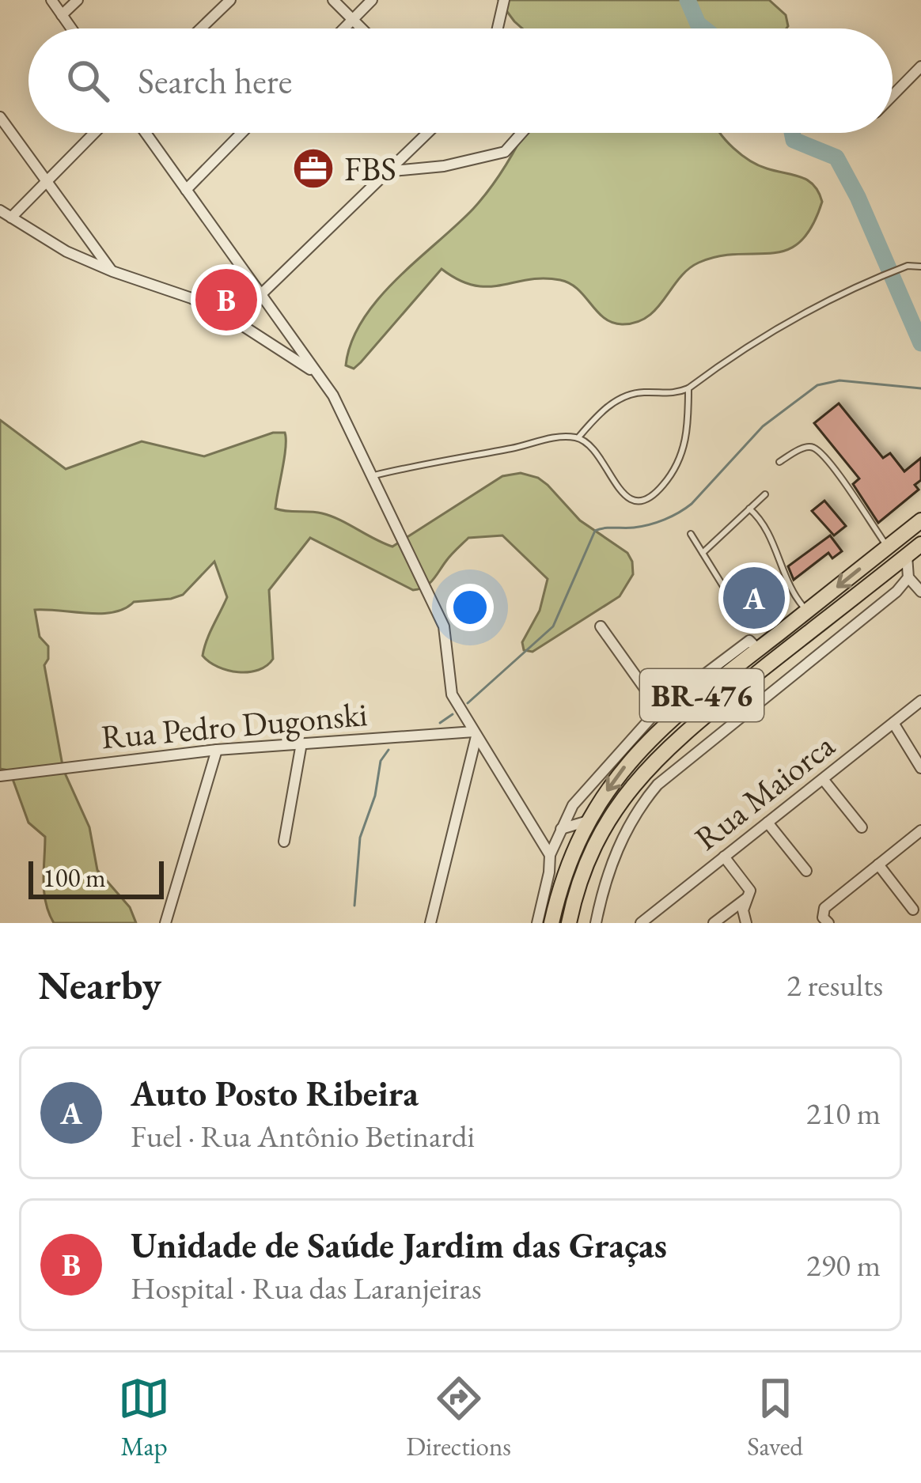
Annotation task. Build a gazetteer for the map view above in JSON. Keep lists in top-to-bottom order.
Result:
{
  "streets": {
    "main road": ["BR-476"],
    "street": ["Rua Pedro Dugonski", "Rua Maiorca"]
  },
  "places": {
    "office": ["FBS"]
  },
  "scale_bar": "100 m",
  "page": {
    "search": "Search here",
    "pins": ["B", "A"],
    "scale": "100 m",
    "heading": ["Nearby", "2 results"],
    "list": [
      {
        "mark": "A",
        "name": "Auto Posto Ribeira",
        "note": "Fuel · Rua Antônio Betinardi",
        "value": "210 m"
      },
      {
        "mark": "B",
        "name": "Unidade de Saúde Jardim das Graças",
        "note": "Hospital · Rua das Laranjeiras",
        "value": "290 m"
      }
    ],
    "nav": ["Map", "Directions", "Saved"]
  }
}
